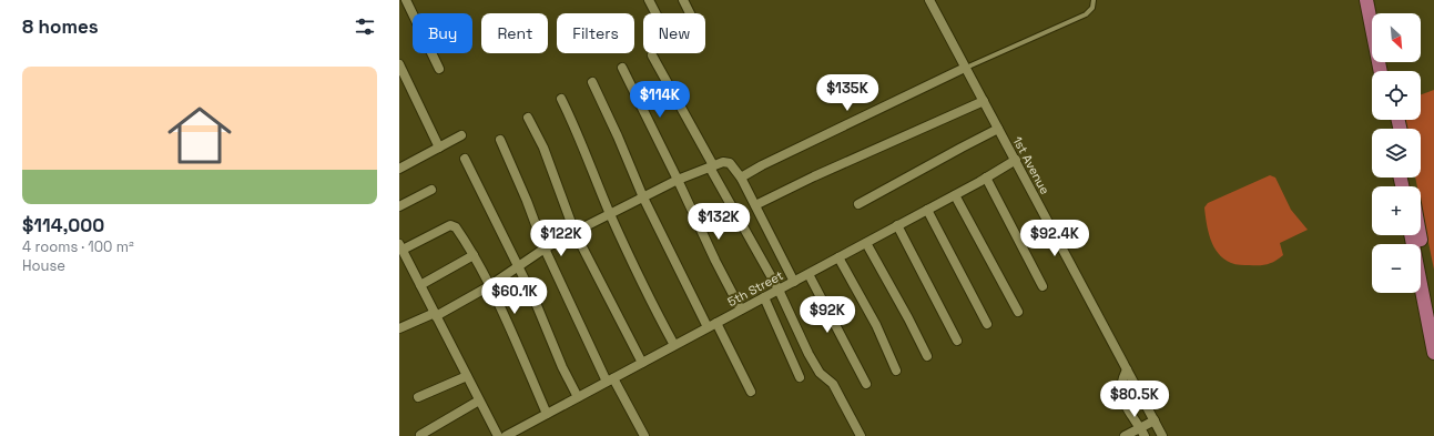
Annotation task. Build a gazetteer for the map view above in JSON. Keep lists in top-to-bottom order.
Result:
{
  "streets": {
    "street": ["1st Avenue", "5th Street"]
  },
  "crossings": [
    ["1st Avenue", "5th Street"]
  ],
  "north": "bottom right",
  "page": {
    "heading": "8 homes",
    "map_buttons": ["+", "−"],
    "chip": [
      "Buy",
      "Rent",
      "Filters",
      "New"
    ],
    "list": [
      {
        "name": "$114,000",
        "note": "4 rooms · 100 m² · House"
      }
    ],
    "price": [
      "$135K",
      "$114K",
      "$132K",
      "$122K",
      "$92.4K",
      "$60.1K",
      "$92K",
      "$80.5K"
    ]
  }
}
